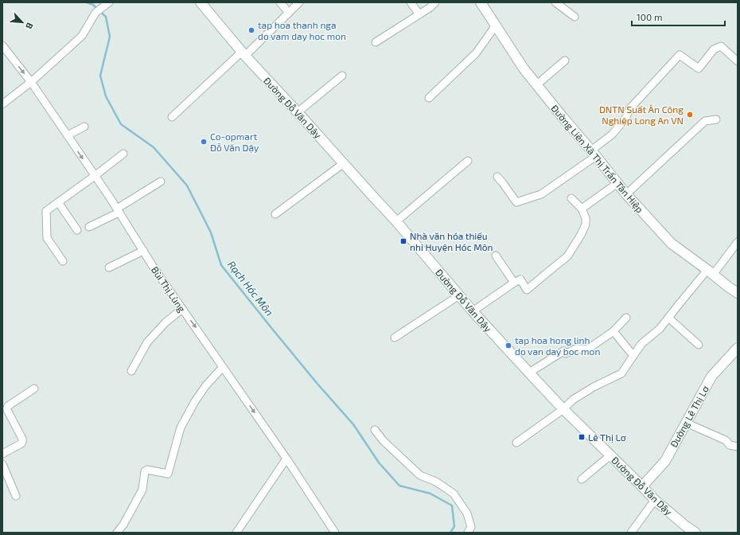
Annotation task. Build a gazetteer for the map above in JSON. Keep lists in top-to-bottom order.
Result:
{
  "streets": {
    "main road": ["Đường Đỗ Văn Dậy", "Đường Liên Xã Thị Trấn Tân Hiệp", "Đường Lê Thị Lơ"],
    "street": ["Bùi Thị Lùng"]
  },
  "crossings": [
    ["Đường Đỗ Văn Dậy", "Đường Lê Thị Lơ"]
  ],
  "one_way": ["Bùi Thị Lùng"],
  "water": ["Rạch Hóc Môn"],
  "places": {
    "other": [
      "tap hoa thanh nga do vam day hoc mon",
      "DNTN Suất Ăn Công Nghiệp Long An VN",
      "Co-opmart Đỗ Văn Dậy",
      "tap hoa hong linh do van day boc mon"
    ],
    "transit": ["Nhà văn hóa thiếu nhi Huyện Hóc Môn", "Lê Thị Lơ"]
  },
  "scale_bar": "100 m",
  "north": "bottom right"
}
